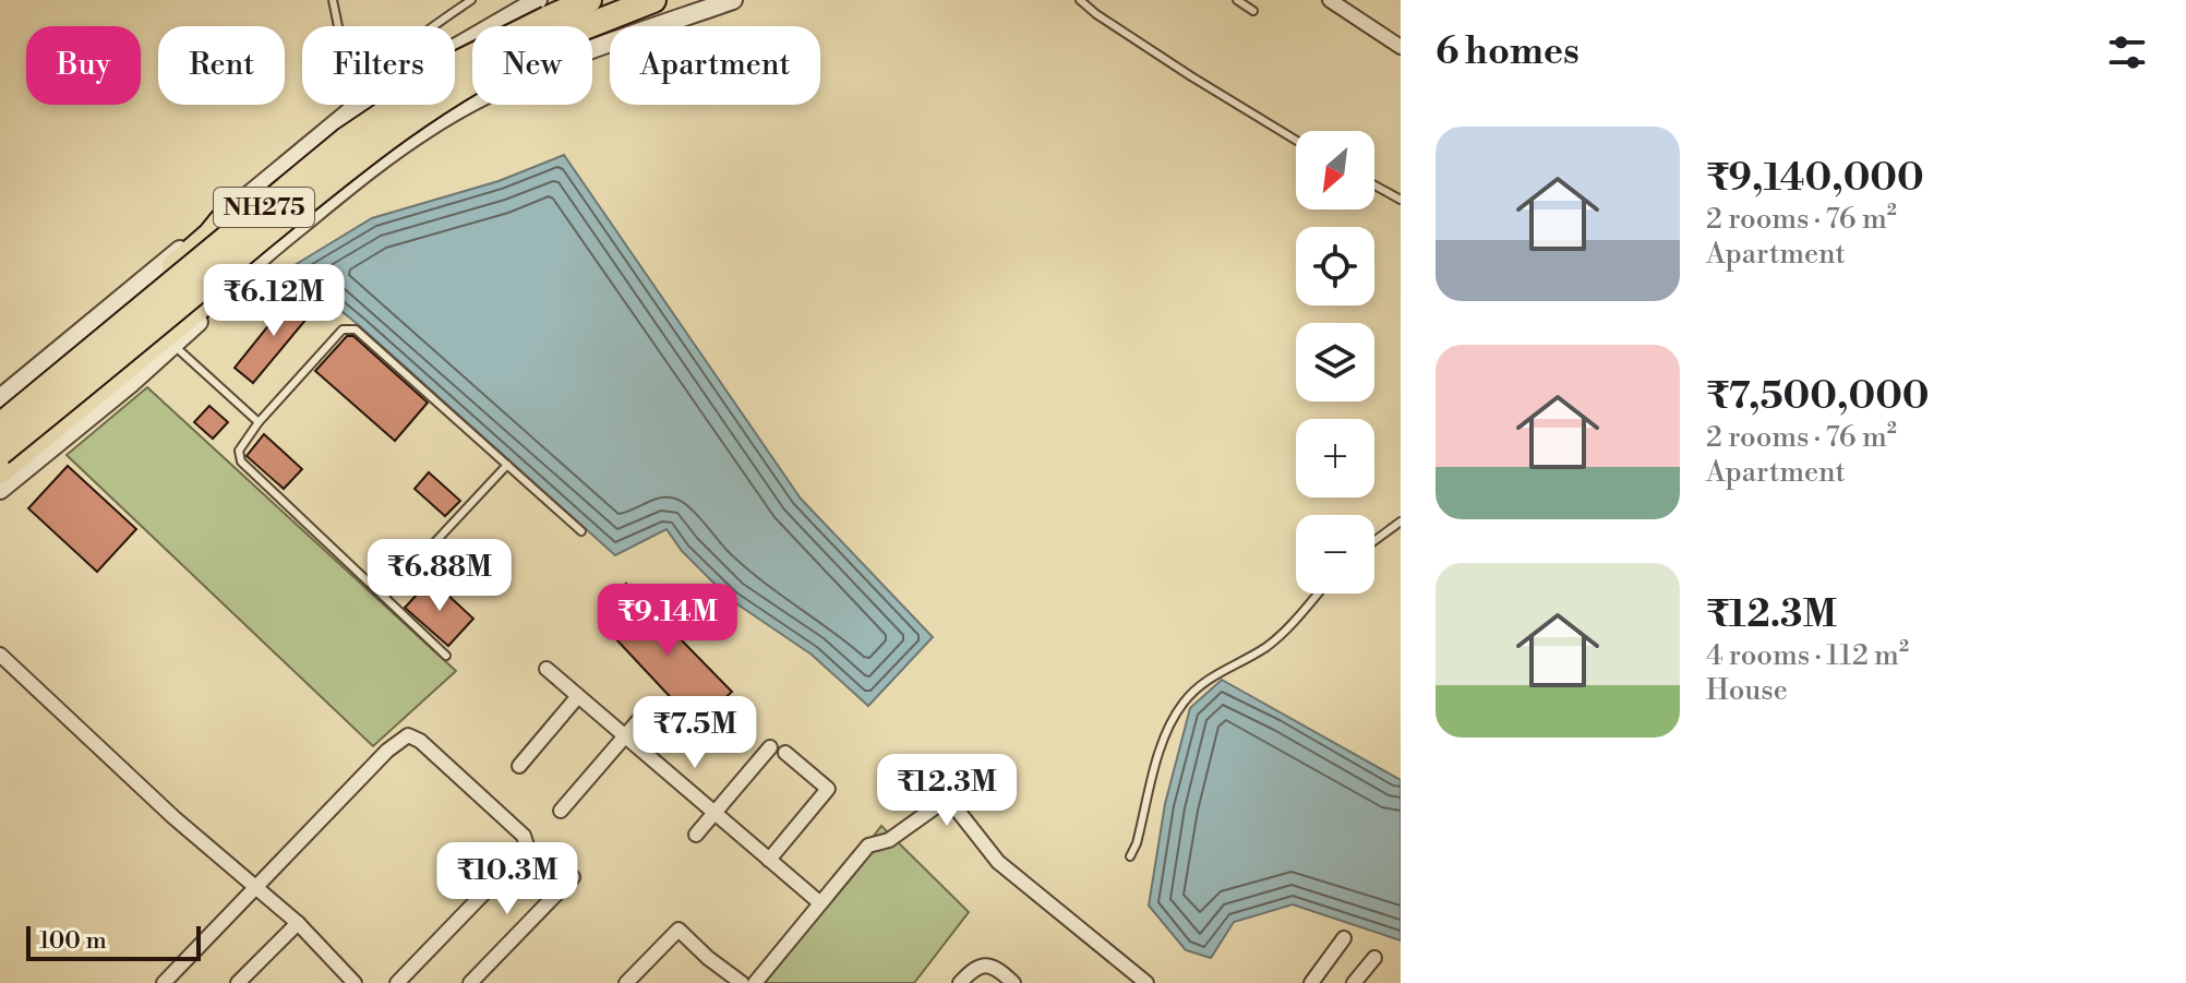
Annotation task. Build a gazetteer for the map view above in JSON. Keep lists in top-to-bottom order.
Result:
{
  "streets": {
    "highway": ["NH275"]
  },
  "scale_bar": "100 m",
  "north": "bottom left",
  "page": {
    "heading": "6 homes",
    "chip": [
      "Buy",
      "Rent",
      "Filters",
      "New",
      "Apartment"
    ],
    "list": [
      {
        "name": "₹9,140,000",
        "note": "2 rooms · 76 m² · Apartment"
      },
      {
        "name": "₹7,500,000",
        "note": "2 rooms · 76 m² · Apartment"
      },
      {
        "name": "₹12.3M",
        "note": "4 rooms · 112 m² · House"
      }
    ],
    "map_buttons": ["+", "−"],
    "price": [
      "₹6.12M",
      "₹6.88M",
      "₹9.14M",
      "₹7.5M",
      "₹12.3M",
      "₹10.3M"
    ],
    "scale": "100 m"
  }
}
